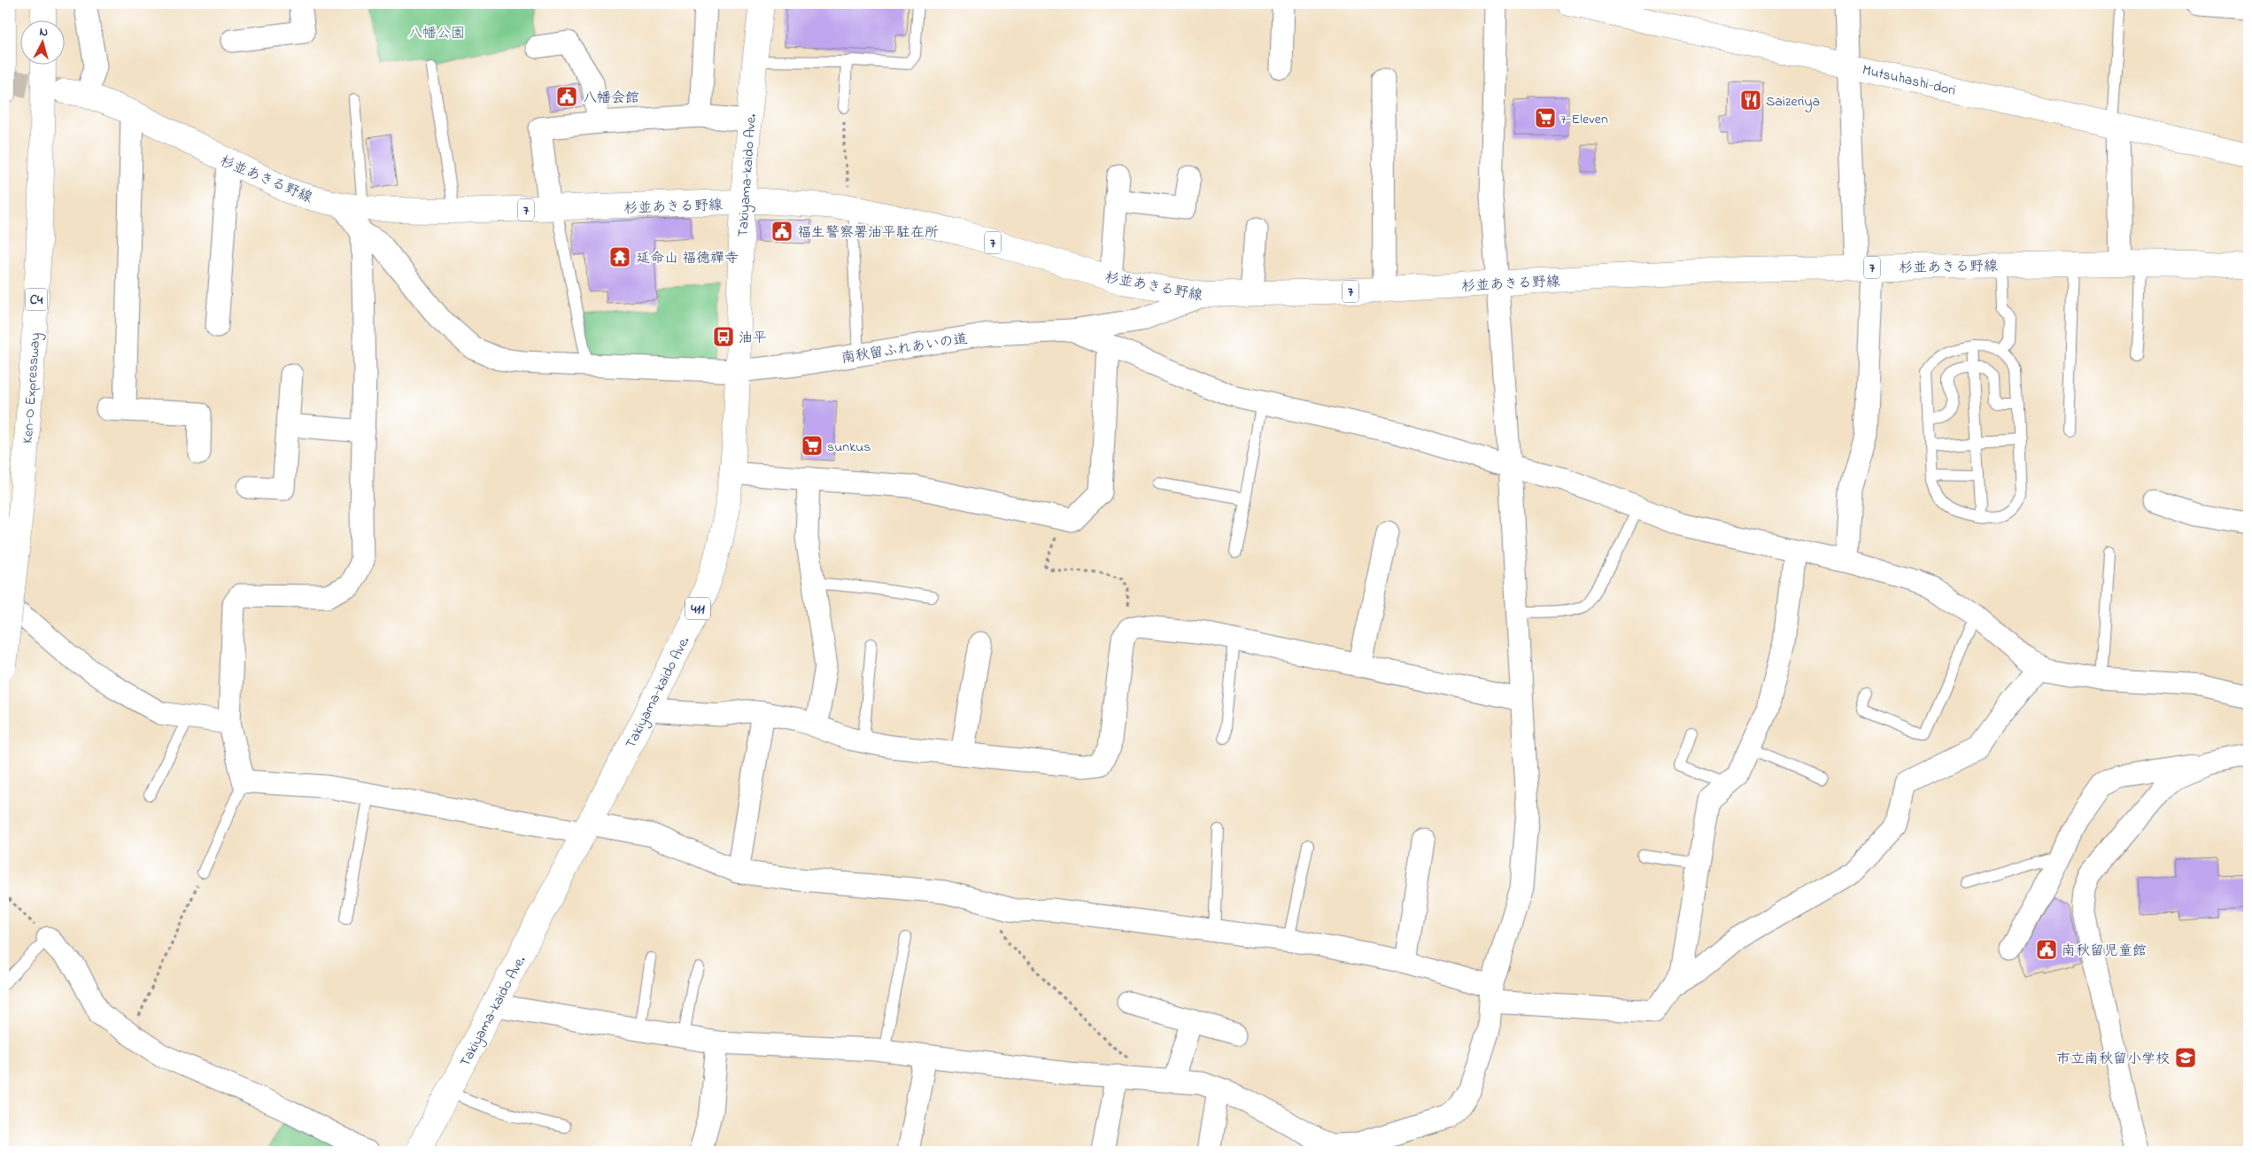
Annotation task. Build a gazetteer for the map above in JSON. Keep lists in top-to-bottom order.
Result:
{
  "streets": {
    "main road": [
      "Mutsuhashi-dori",
      "Takiyama-kaido Ave.",
      "杉並あきる野線",
      "7",
      "C4",
      "Ken-O Expressway",
      "411"
    ],
    "street": ["南秋留ふれあいの道"]
  },
  "crossings": [
    ["Takiyama-kaido Ave.", "杉並あきる野線"],
    ["Takiyama-kaido Ave.", "南秋留ふれあいの道"],
    ["杉並あきる野線", "南秋留ふれあいの道"]
  ],
  "parks": ["八幡公園"],
  "places": {
    "public building": ["八幡会館", "福生警察署油平駐在所", "南秋留児童館"],
    "restaurant": ["Saizeriya"],
    "supermarket": ["7-Eleven", "sunkus"],
    "temple": ["延命山 福德禪寺"],
    "bus stop": ["油平"],
    "school or university": ["市立南秋留小学校"]
  },
  "north": "top"
}
